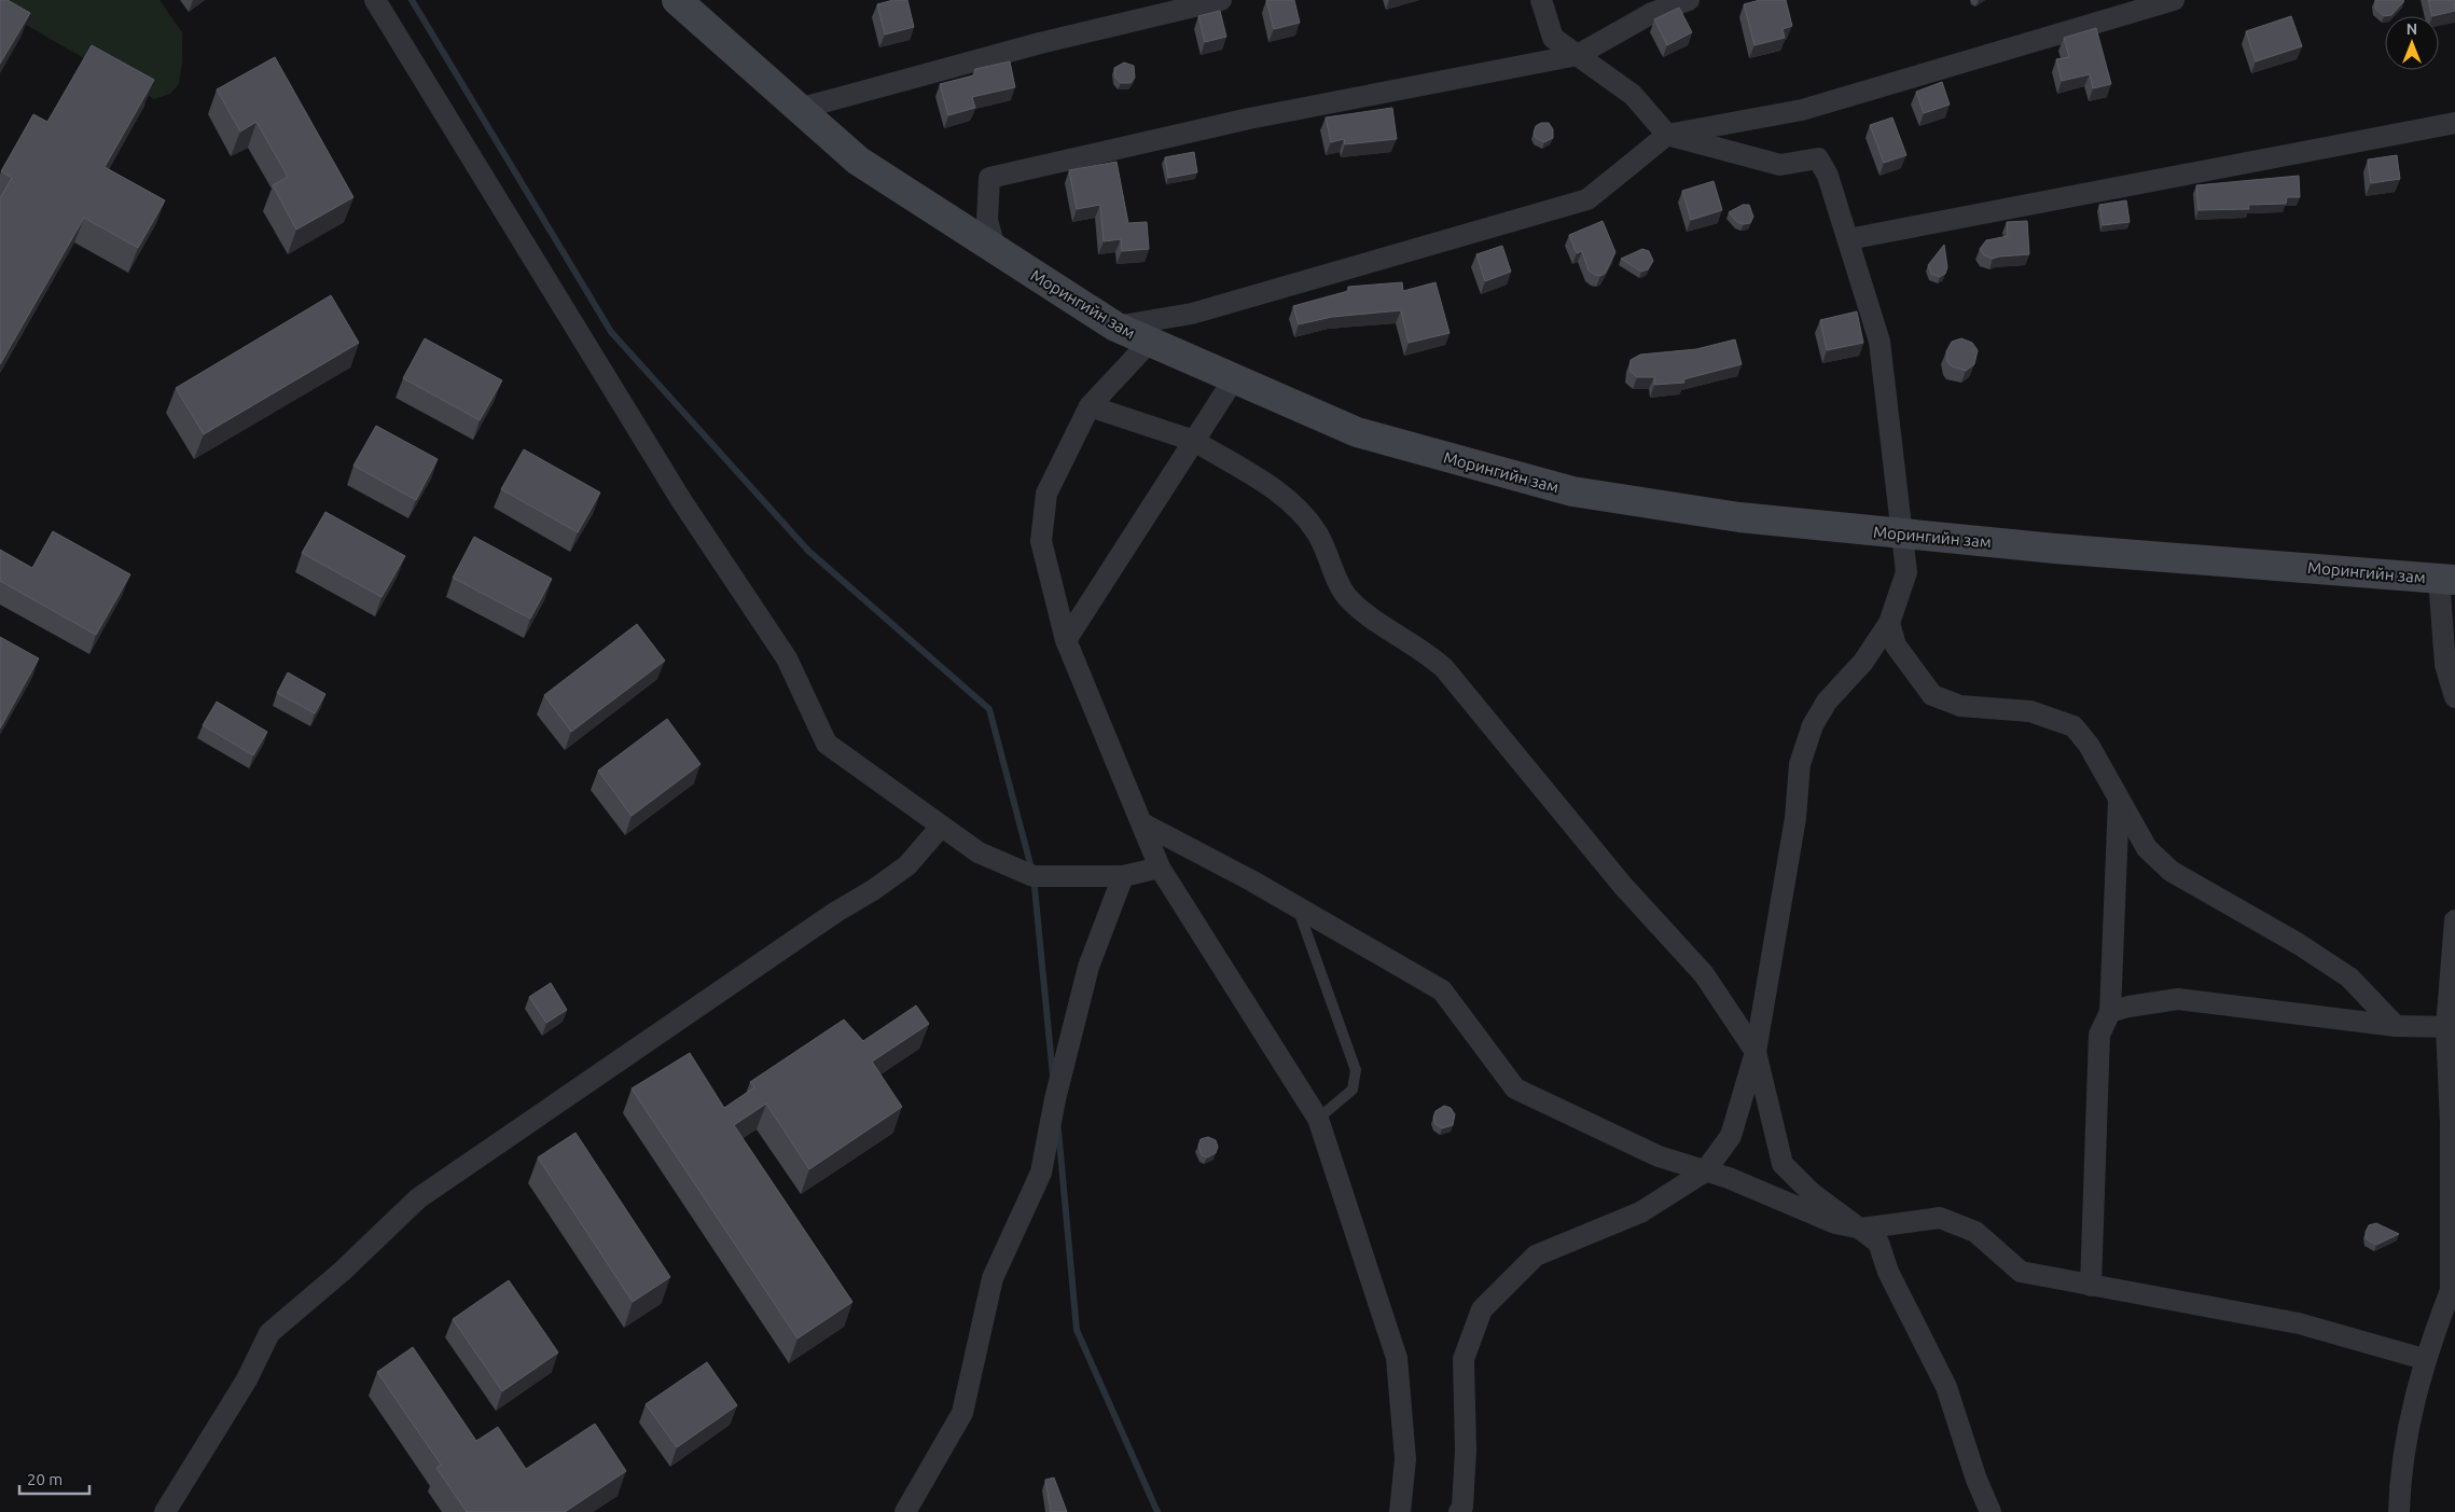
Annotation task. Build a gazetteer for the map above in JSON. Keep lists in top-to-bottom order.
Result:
{
  "streets": {
    "main road": ["Морингийн зам"]
  },
  "scale_bar": "20 m",
  "north": "top"
}
